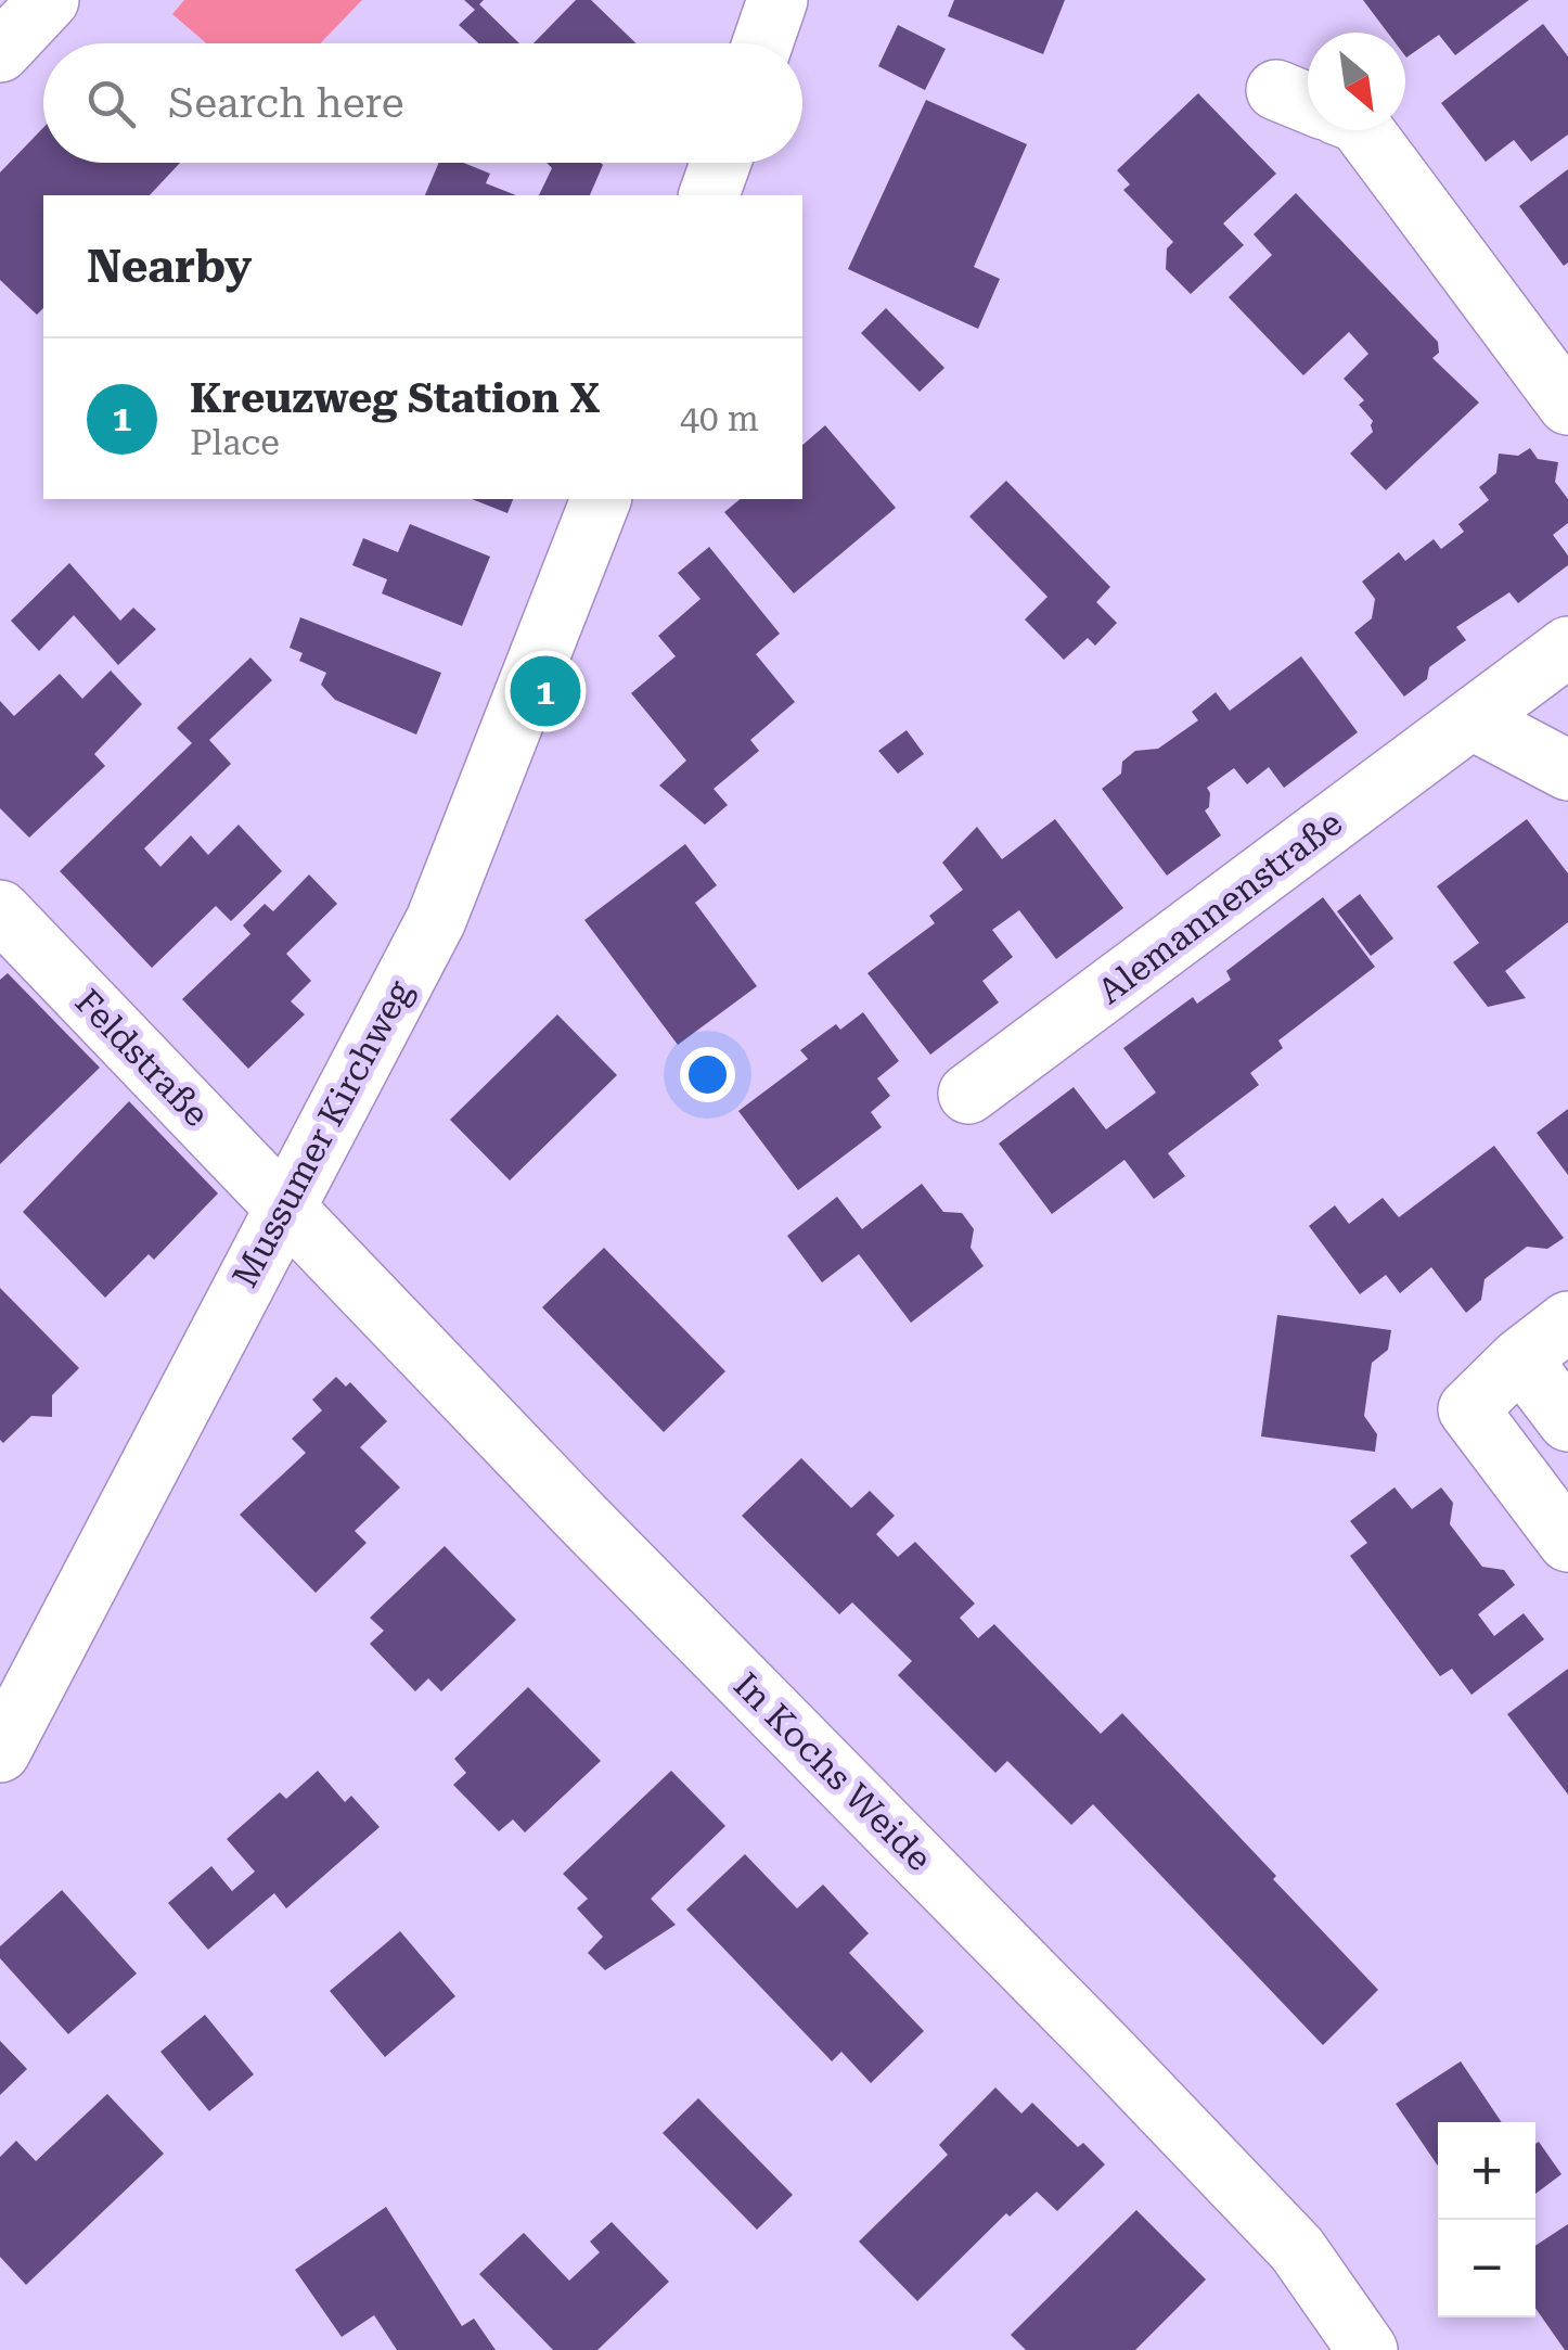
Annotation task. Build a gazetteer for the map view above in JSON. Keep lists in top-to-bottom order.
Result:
{
  "streets": {
    "street": [
      "Alemannenstraße",
      "Feldstraße",
      "Mussumer Kirchweg",
      "In Kochs Weide"
    ]
  },
  "crossings": [
    ["Feldstraße", "Mussumer Kirchweg"],
    ["Feldstraße", "In Kochs Weide"],
    ["Mussumer Kirchweg", "In Kochs Weide"]
  ],
  "north": "bottom right",
  "page": {
    "search": "Search here",
    "heading": "Nearby",
    "list": [
      {
        "mark": "1",
        "name": "Kreuzweg Station X",
        "note": "Place",
        "value": "40 m"
      }
    ],
    "pins": "1",
    "map_buttons": ["+", "−"]
  }
}
